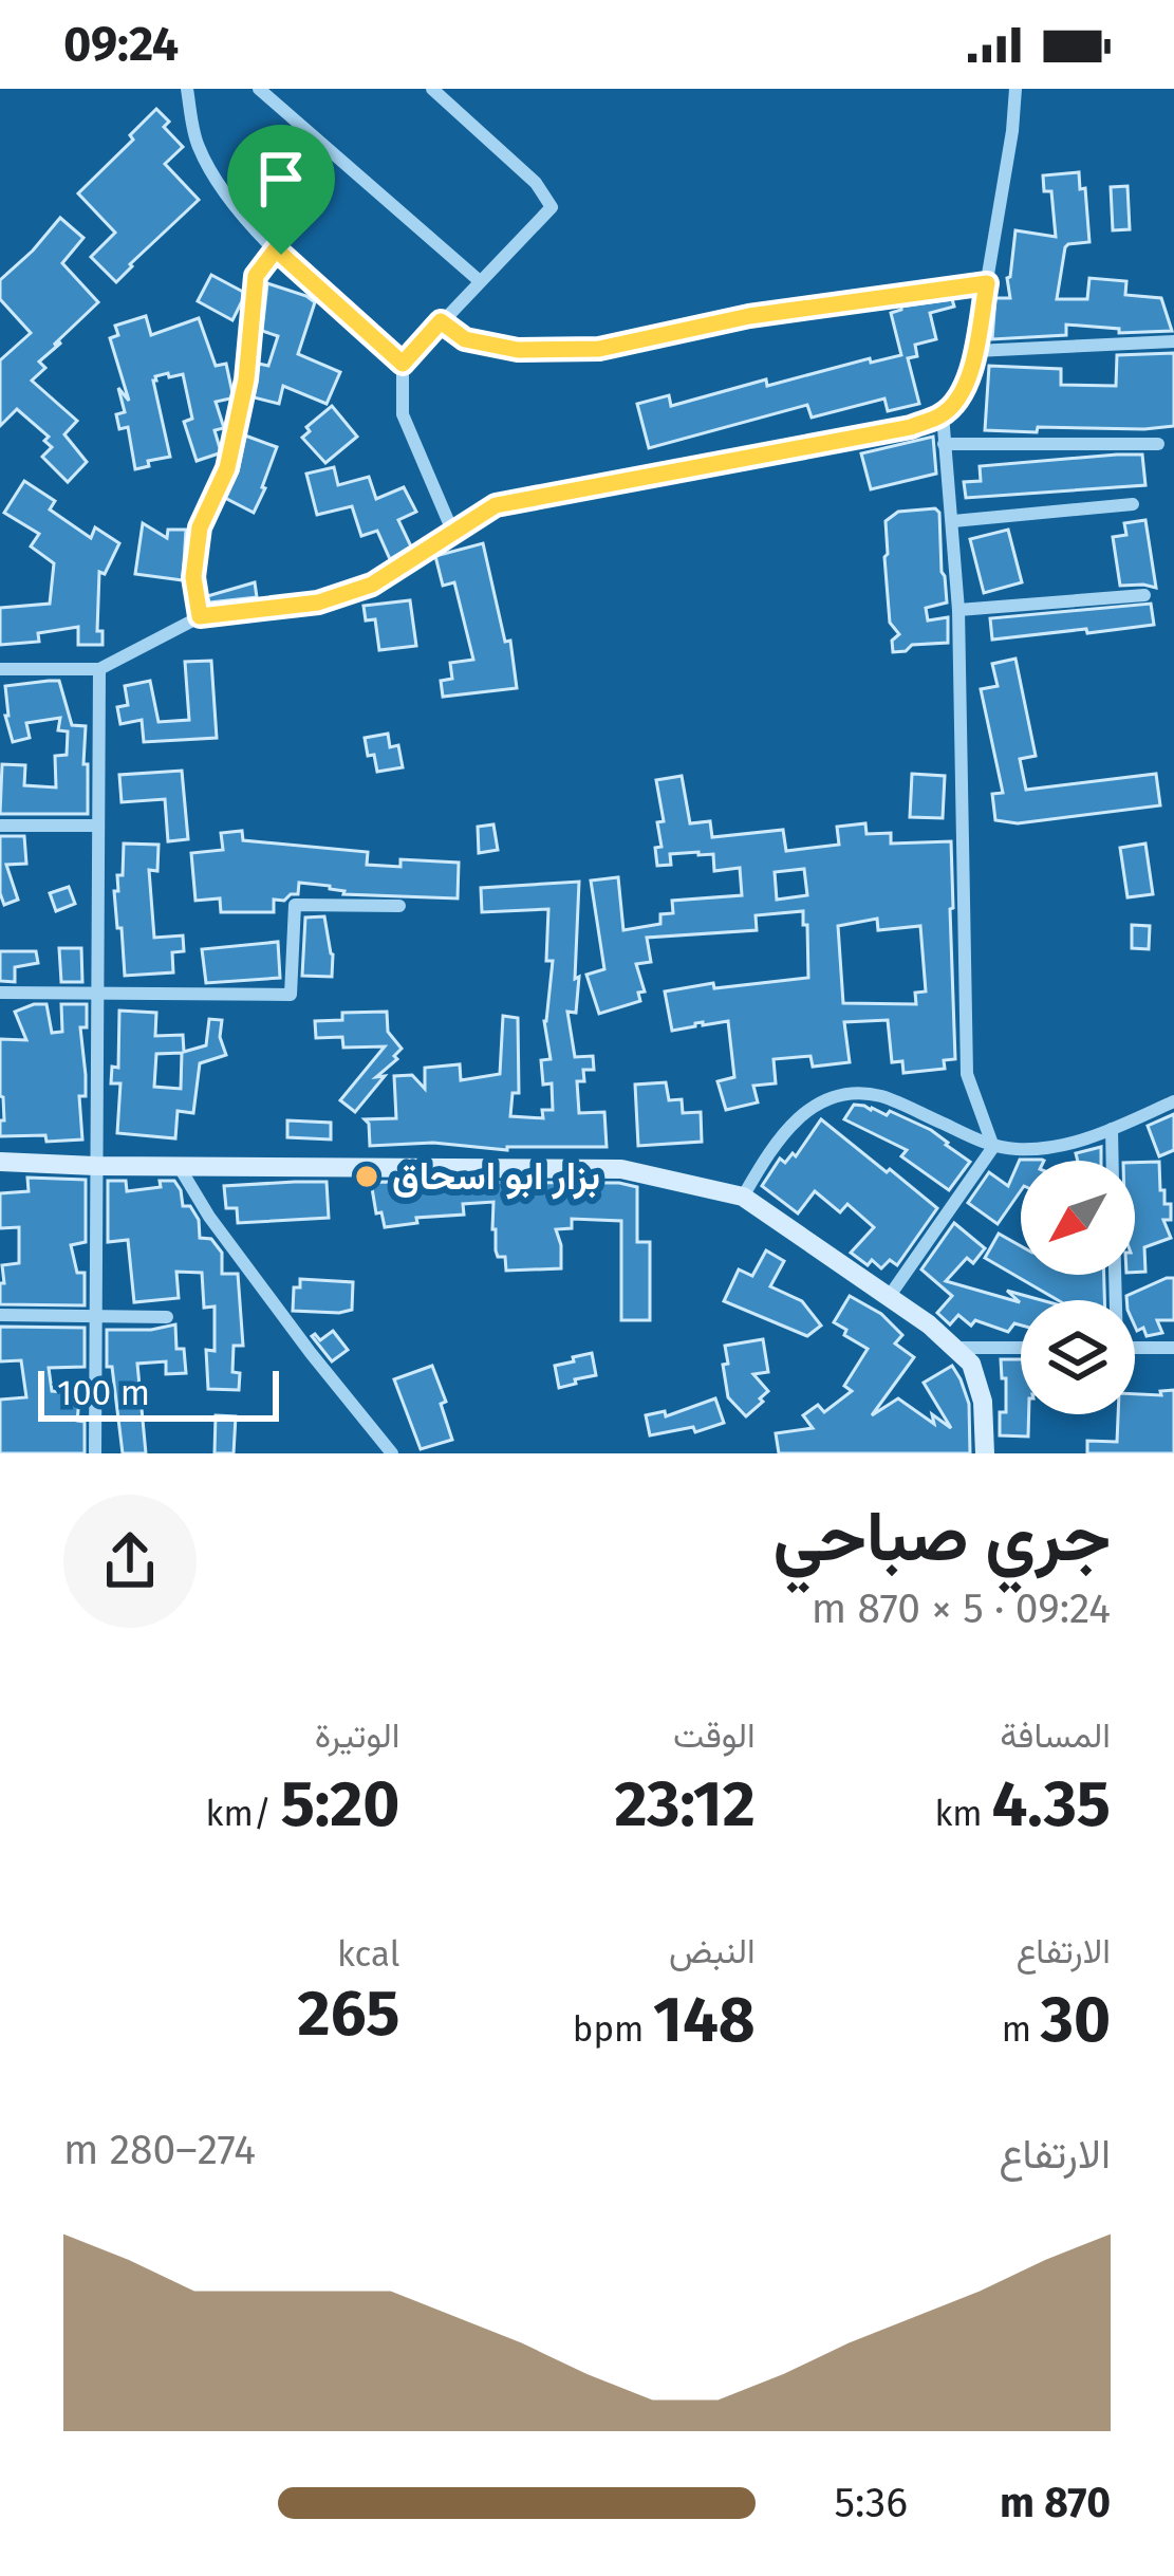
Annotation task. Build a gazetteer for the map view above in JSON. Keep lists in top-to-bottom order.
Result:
{
  "places": ["بزار ابو اسحاق"],
  "scale_bar": "100 m",
  "north": "bottom left",
  "page": {
    "status": "09:24",
    "scale": "100 m",
    "heading": ["جري صباحي", "09:24 · 5 × 870 m"],
    "stats": [
      ["المسافة", "4.35 km"],
      ["الوقت", "23:12"],
      ["الوتيرة", "5:20 /km"],
      ["الارتفاع", "30 m"],
      ["النبض", "148 bpm"],
      ["kcal", "265"]
    ],
    "chart": ["الارتفاع", "274–280 m"],
    "list": [
      {
        "name": "870 m",
        "note": "5:36"
      }
    ]
  }
}
